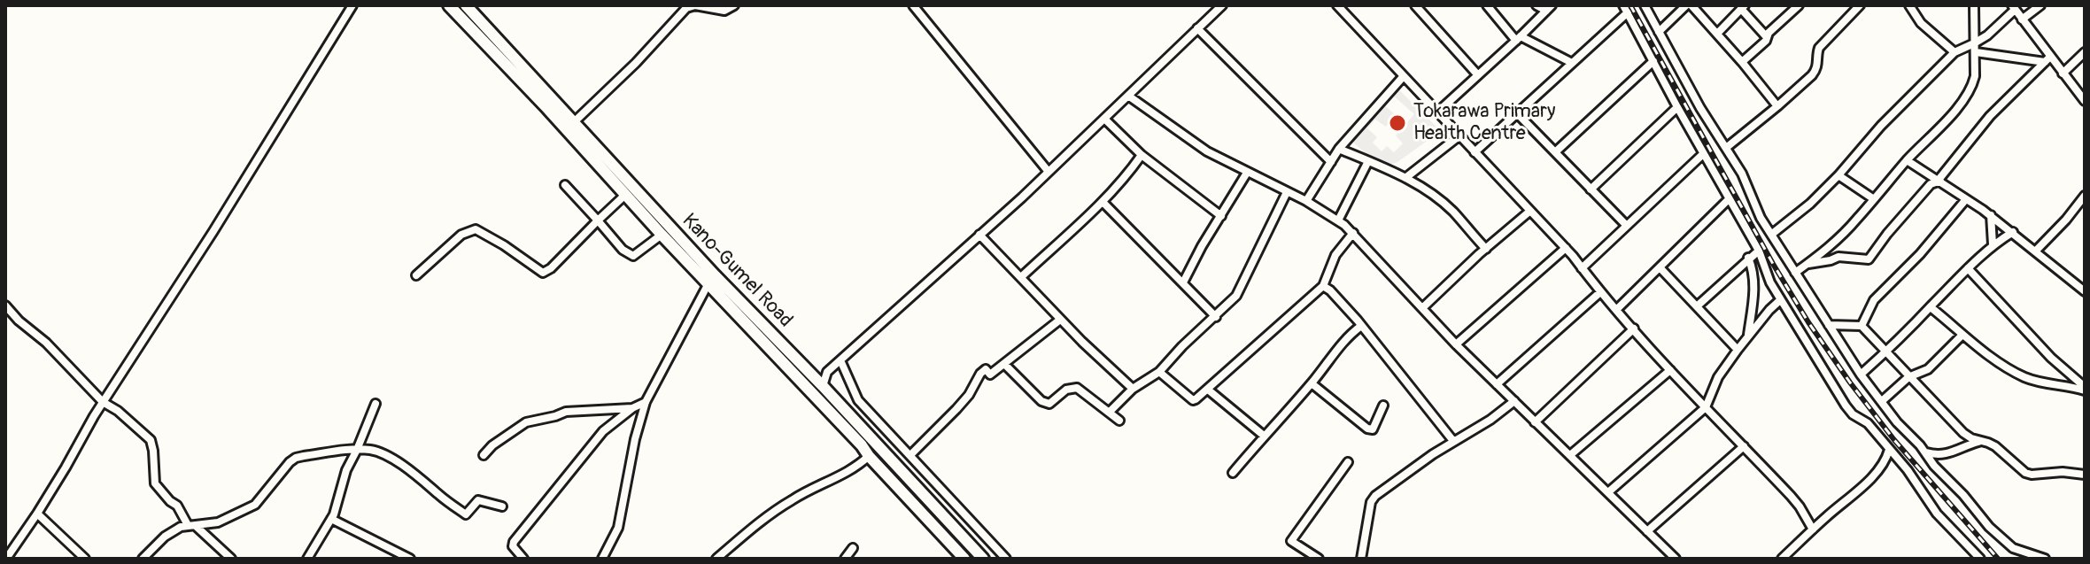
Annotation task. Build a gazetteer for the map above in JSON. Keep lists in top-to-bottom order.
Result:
{
  "streets": {
    "main road": ["Kano-Gumel Road"]
  },
  "places": ["Tokarawa Primary Health Centre"]
}
